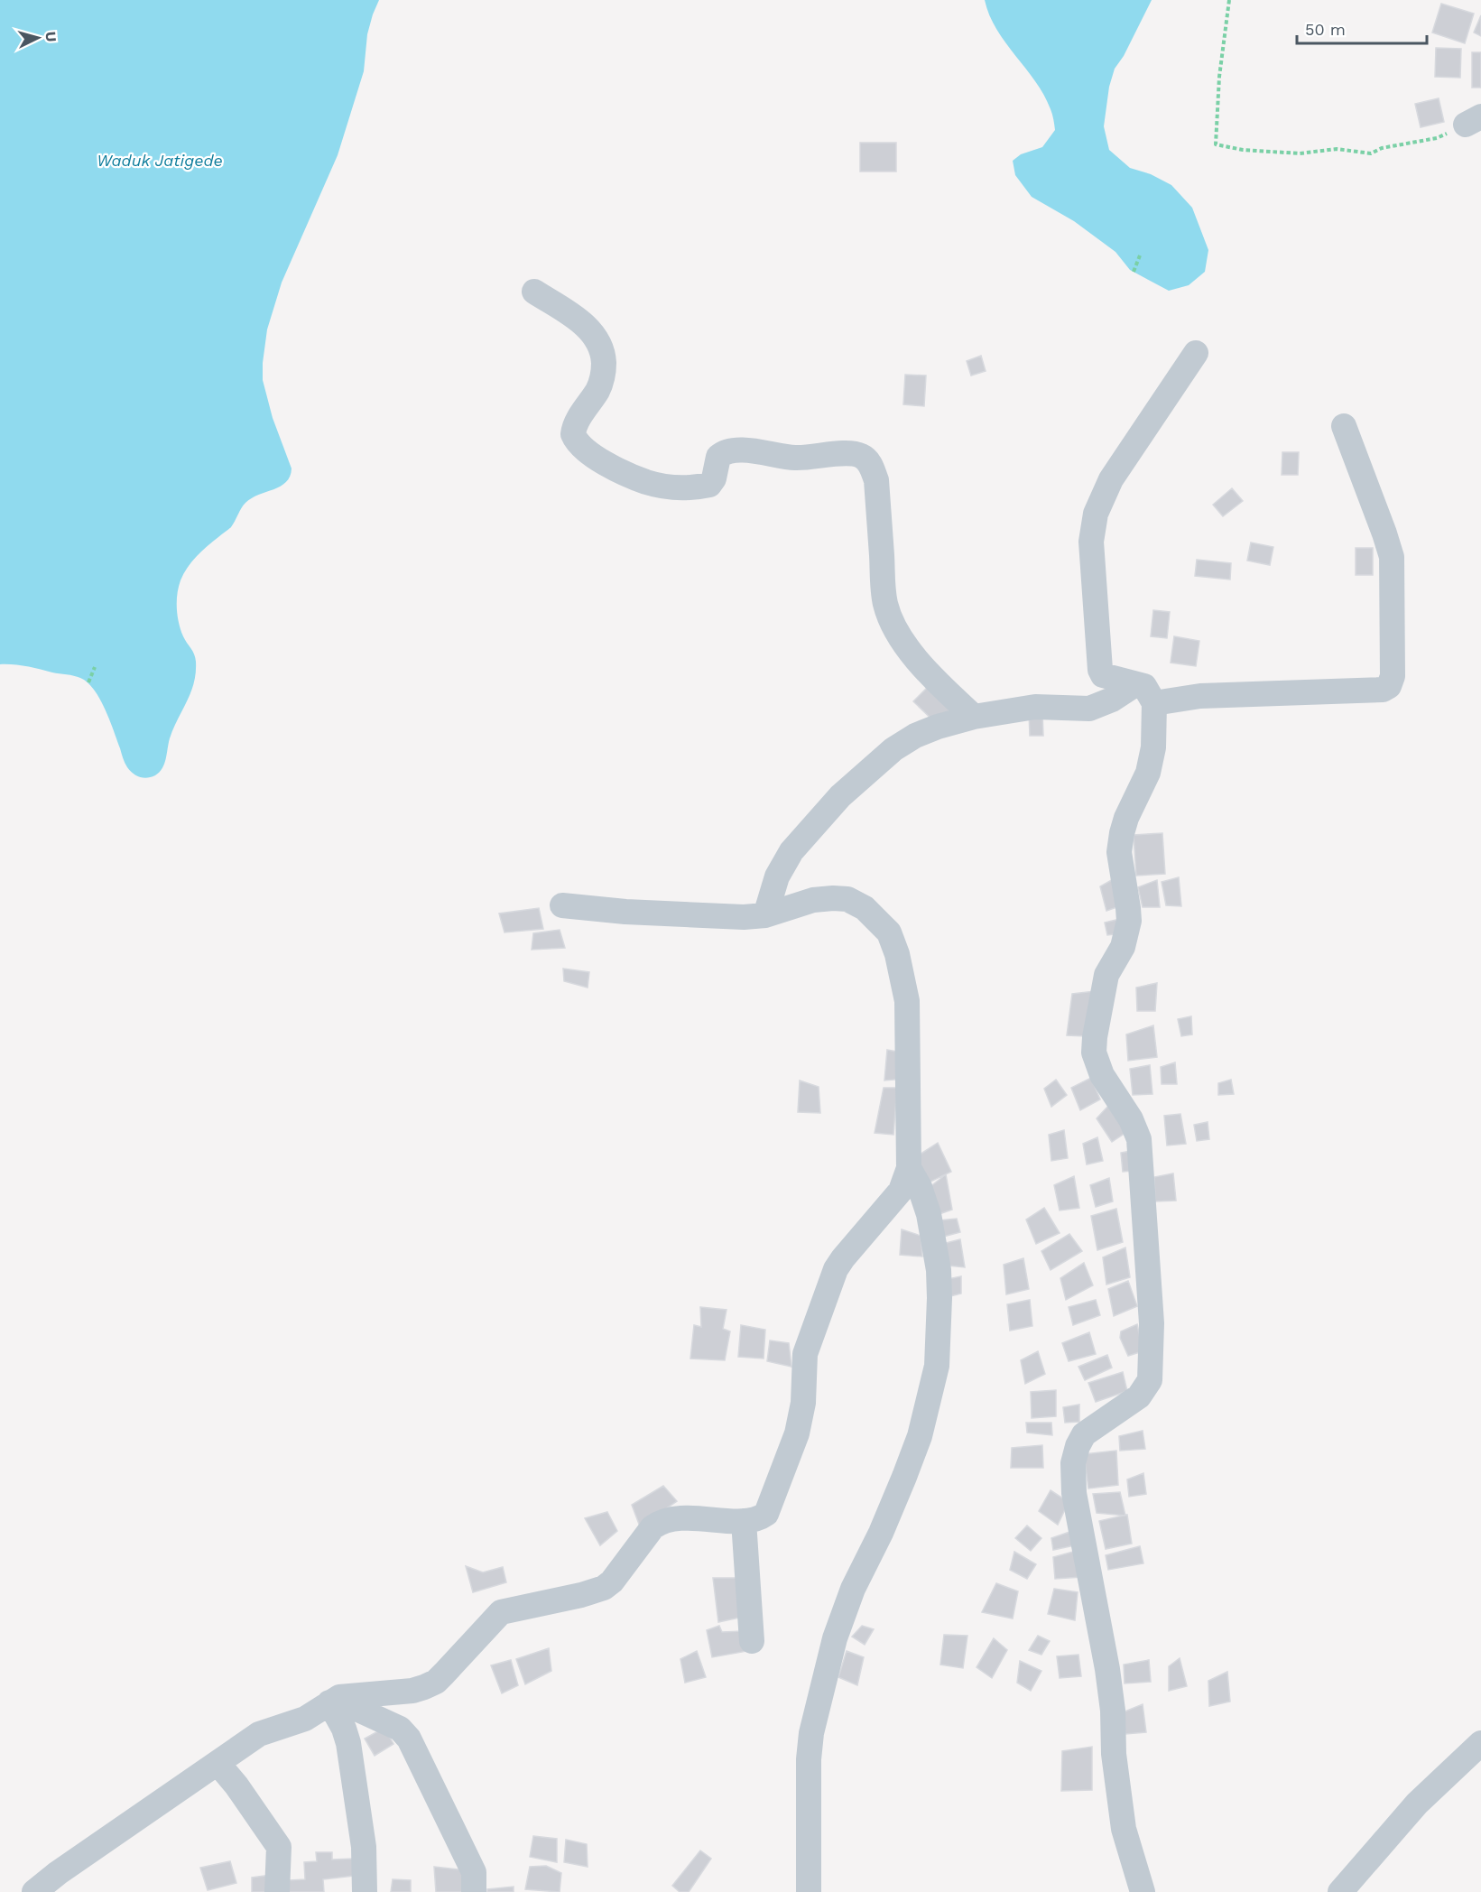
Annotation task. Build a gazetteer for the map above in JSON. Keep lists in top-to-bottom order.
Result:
{
  "water": ["Waduk Jatigede"],
  "scale_bar": "50 m",
  "north": "right"
}
